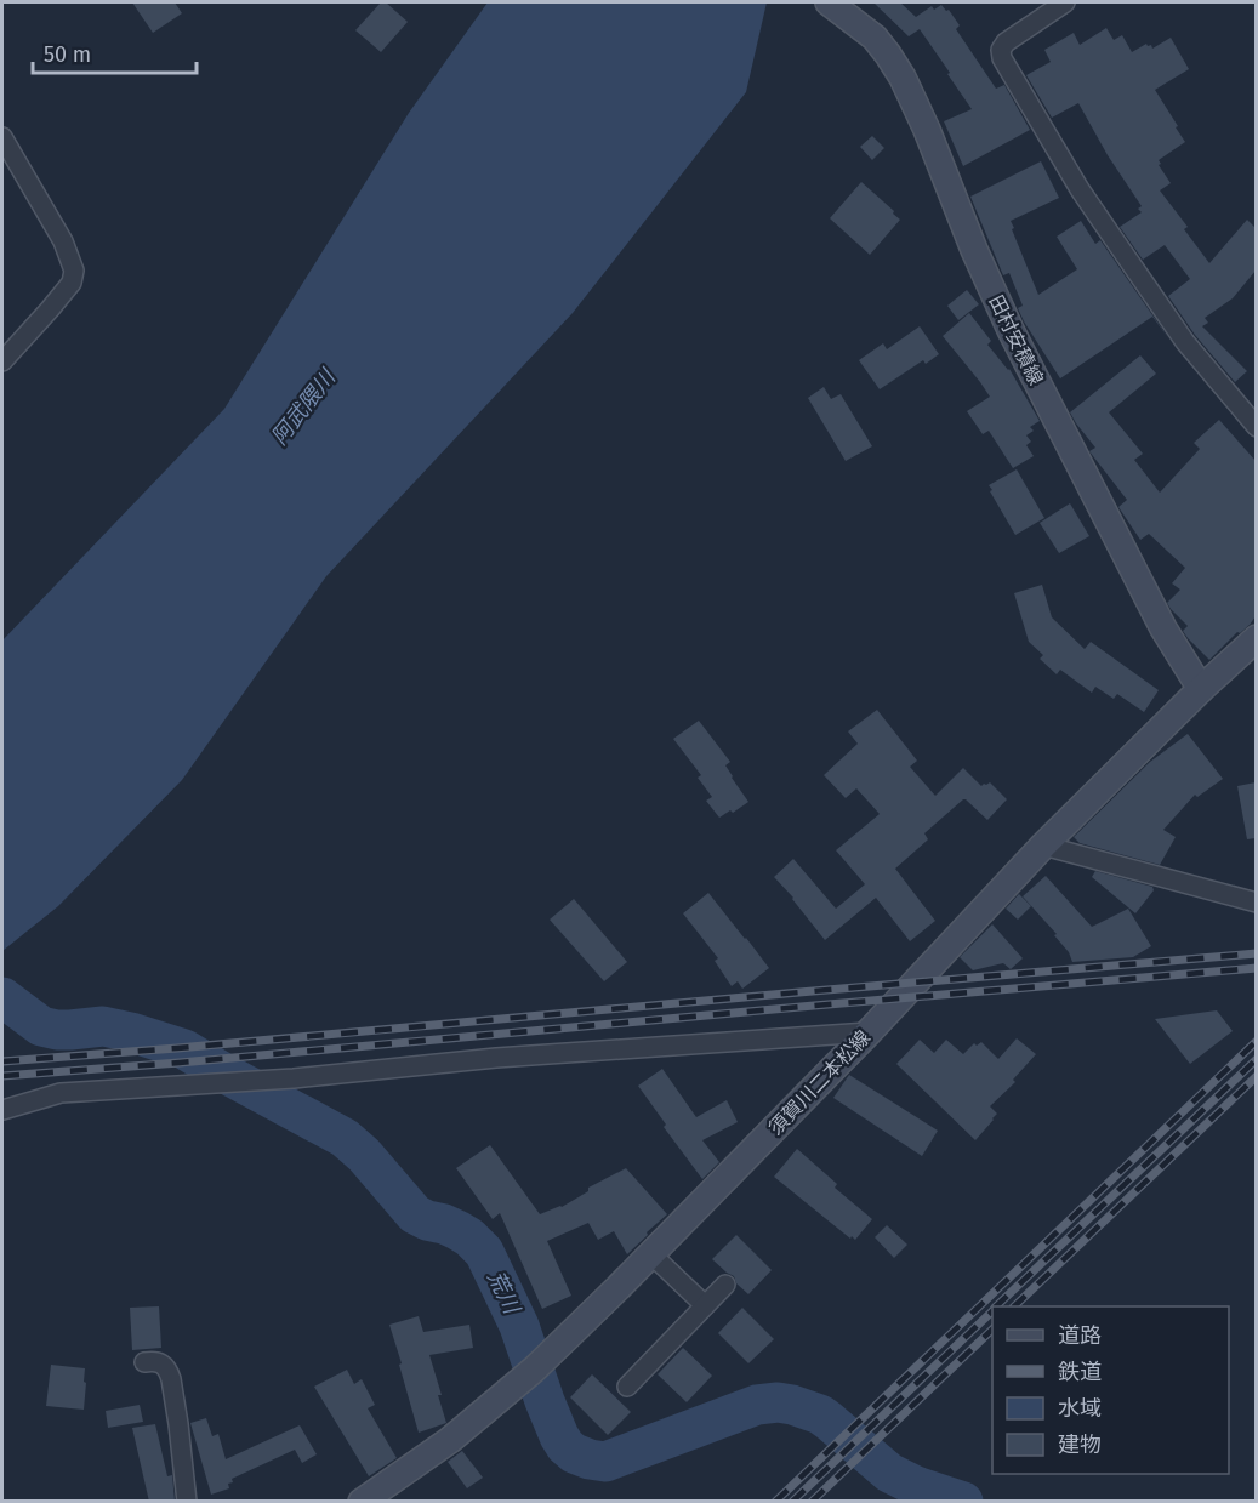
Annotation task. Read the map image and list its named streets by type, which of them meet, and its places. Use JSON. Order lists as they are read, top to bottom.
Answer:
{
  "streets": {
    "main road": ["田村安積線", "須賀川二本松線"]
  },
  "crossings": [
    ["田村安積線", "須賀川二本松線"]
  ],
  "water": ["阿武隈川", "荒川"],
  "legend": [
    "道路",
    "鉄道",
    "水域",
    "建物"
  ],
  "scale_bar": "50 m"
}
